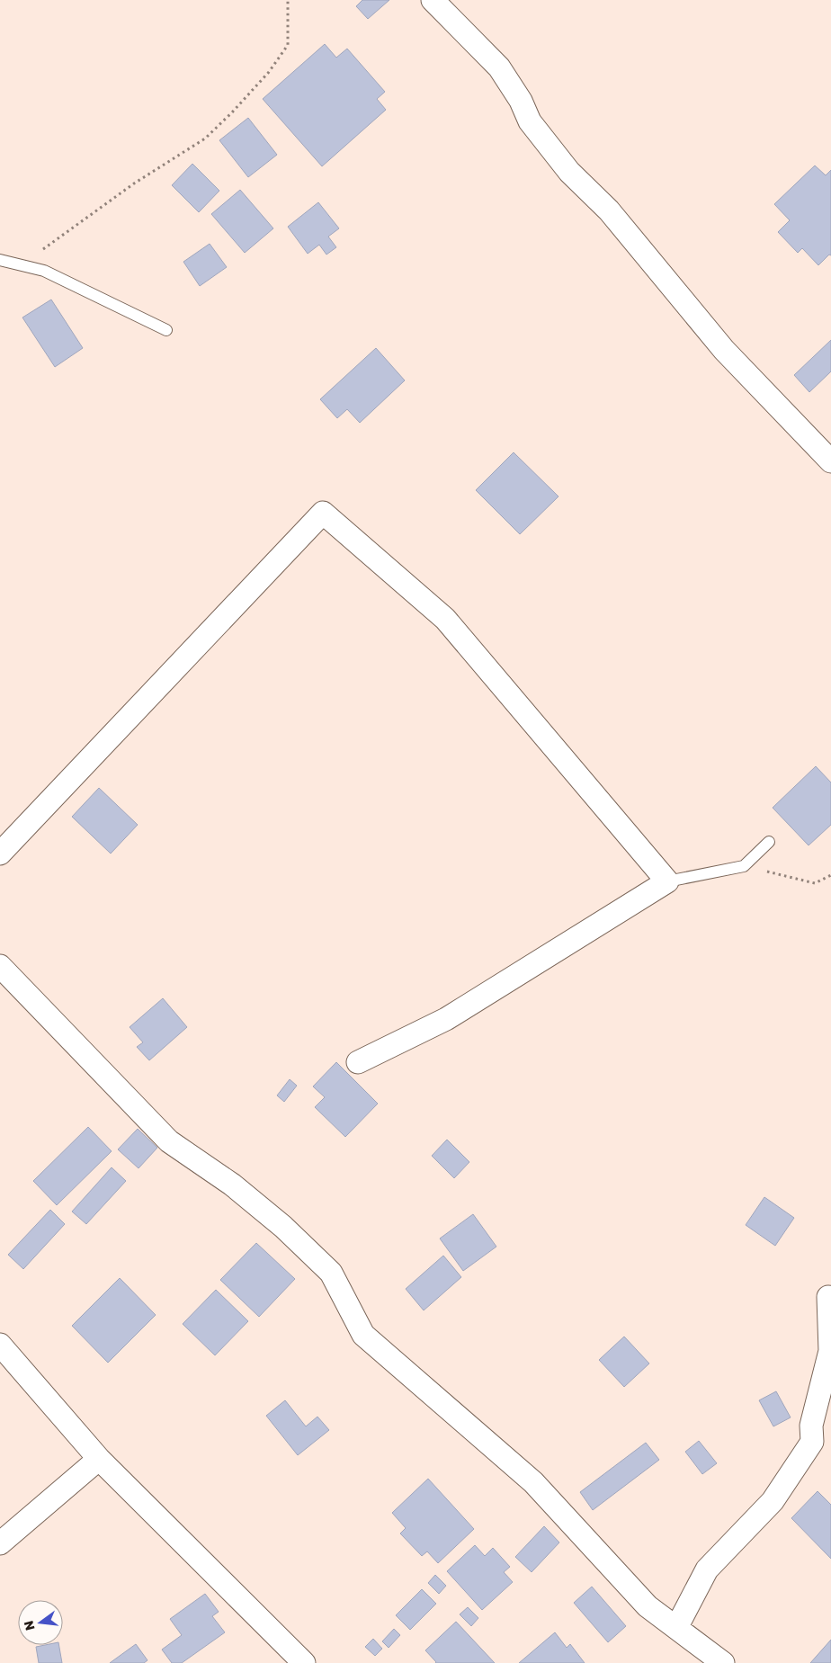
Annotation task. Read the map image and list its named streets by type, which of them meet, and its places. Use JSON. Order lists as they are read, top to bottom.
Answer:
{
  "north": "left"
}
